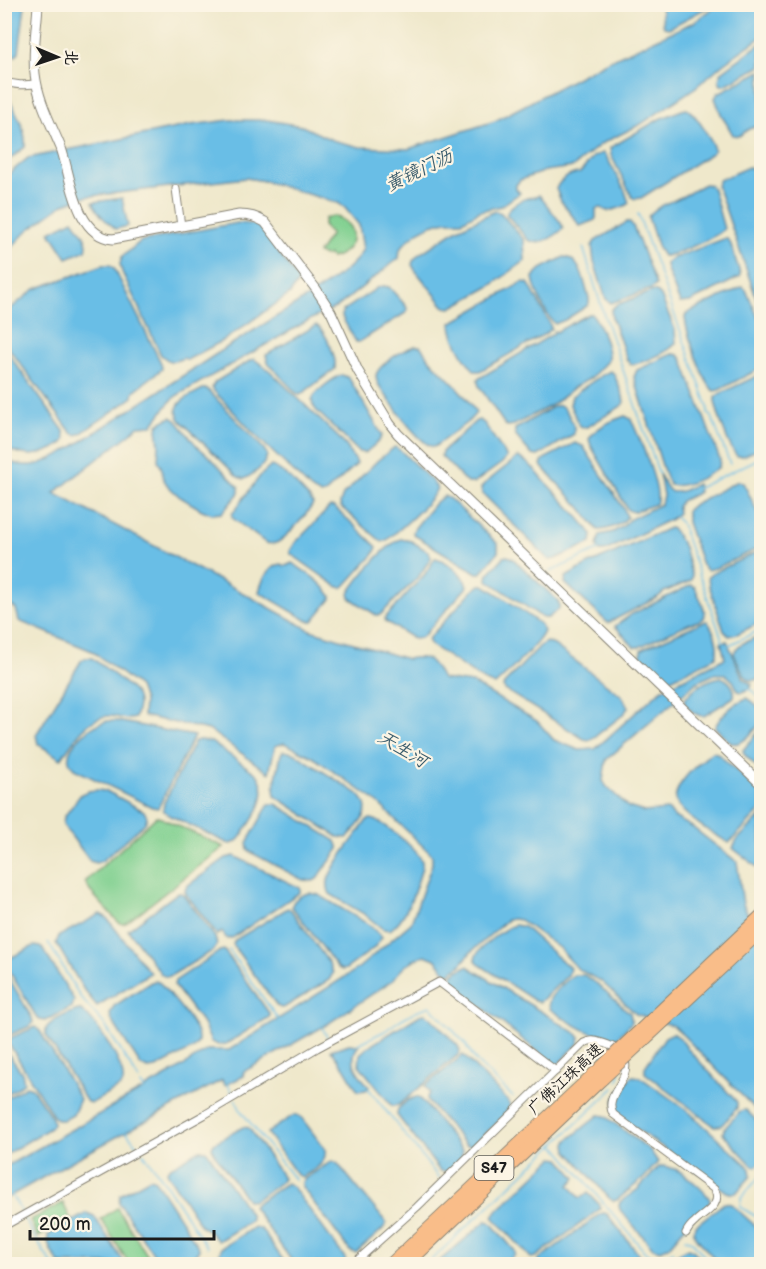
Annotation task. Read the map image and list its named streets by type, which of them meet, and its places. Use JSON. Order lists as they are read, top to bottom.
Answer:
{
  "streets": {
    "highway": ["广佛江珠高速", "S47"]
  },
  "water": ["黄镜门沥", "天生河"],
  "scale_bar": "200 m",
  "north": "right"
}
